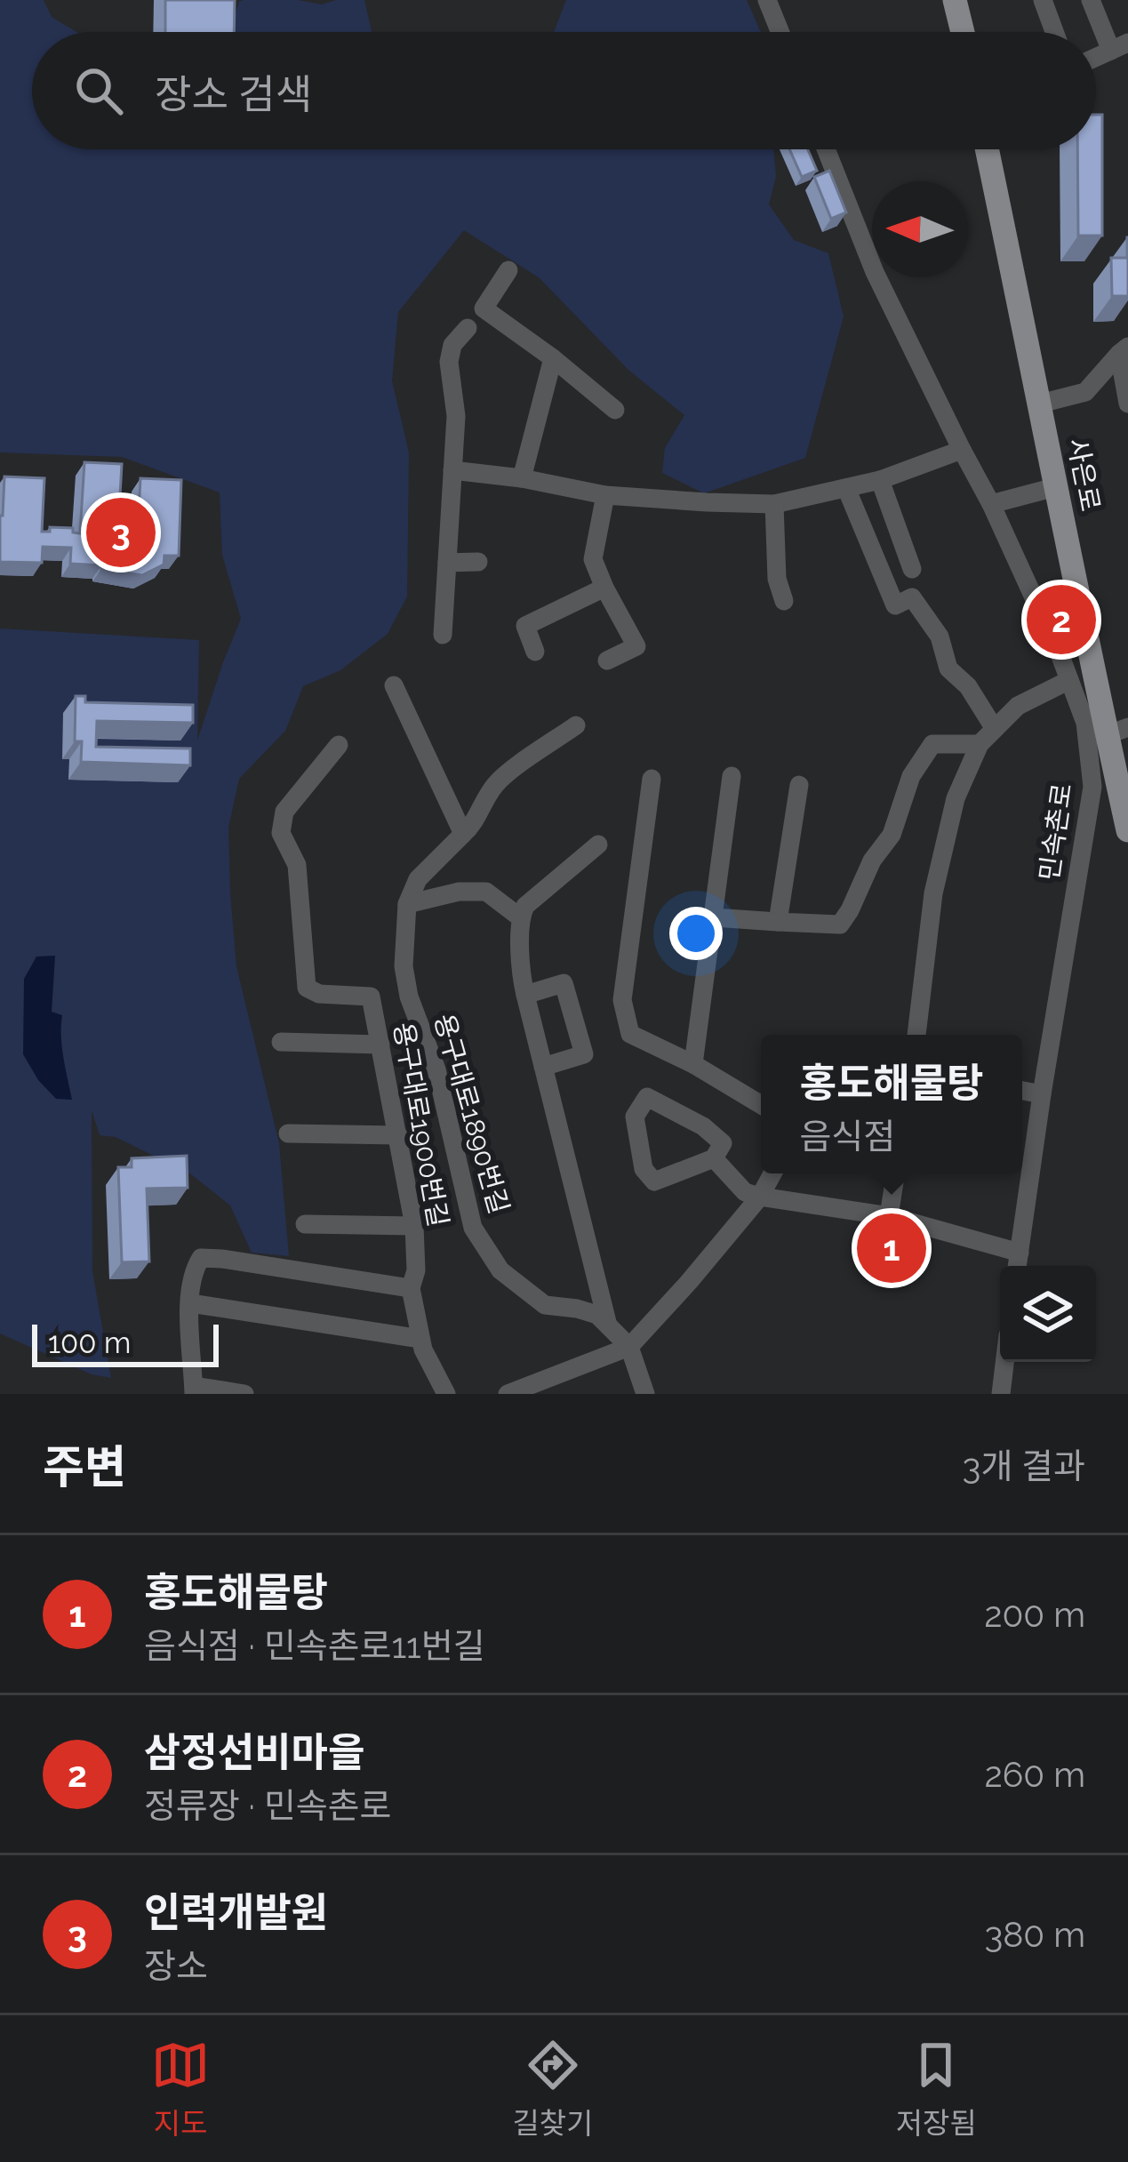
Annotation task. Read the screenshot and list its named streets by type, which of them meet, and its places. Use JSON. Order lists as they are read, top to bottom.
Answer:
{
  "streets": {
    "main road": ["사은로"],
    "street": ["민속촌로", "용구대로1890번길", "용구대로1900번길"]
  },
  "scale_bar": "100 m",
  "north": "left",
  "page": {
    "search": "장소 검색",
    "pins": ["3", "2", "1"],
    "popup": ["홍도해물탕", "음식점"],
    "scale": "100 m",
    "heading": ["주변", "3개 결과"],
    "list": [
      {
        "mark": "1",
        "name": "홍도해물탕",
        "note": "음식점 · 민속촌로11번길",
        "value": "200 m"
      },
      {
        "mark": "2",
        "name": "삼정선비마을",
        "note": "정류장 · 민속촌로",
        "value": "260 m"
      },
      {
        "mark": "3",
        "name": "인력개발원",
        "note": "장소",
        "value": "380 m"
      }
    ],
    "nav": ["지도", "길찾기", "저장됨"]
  }
}
